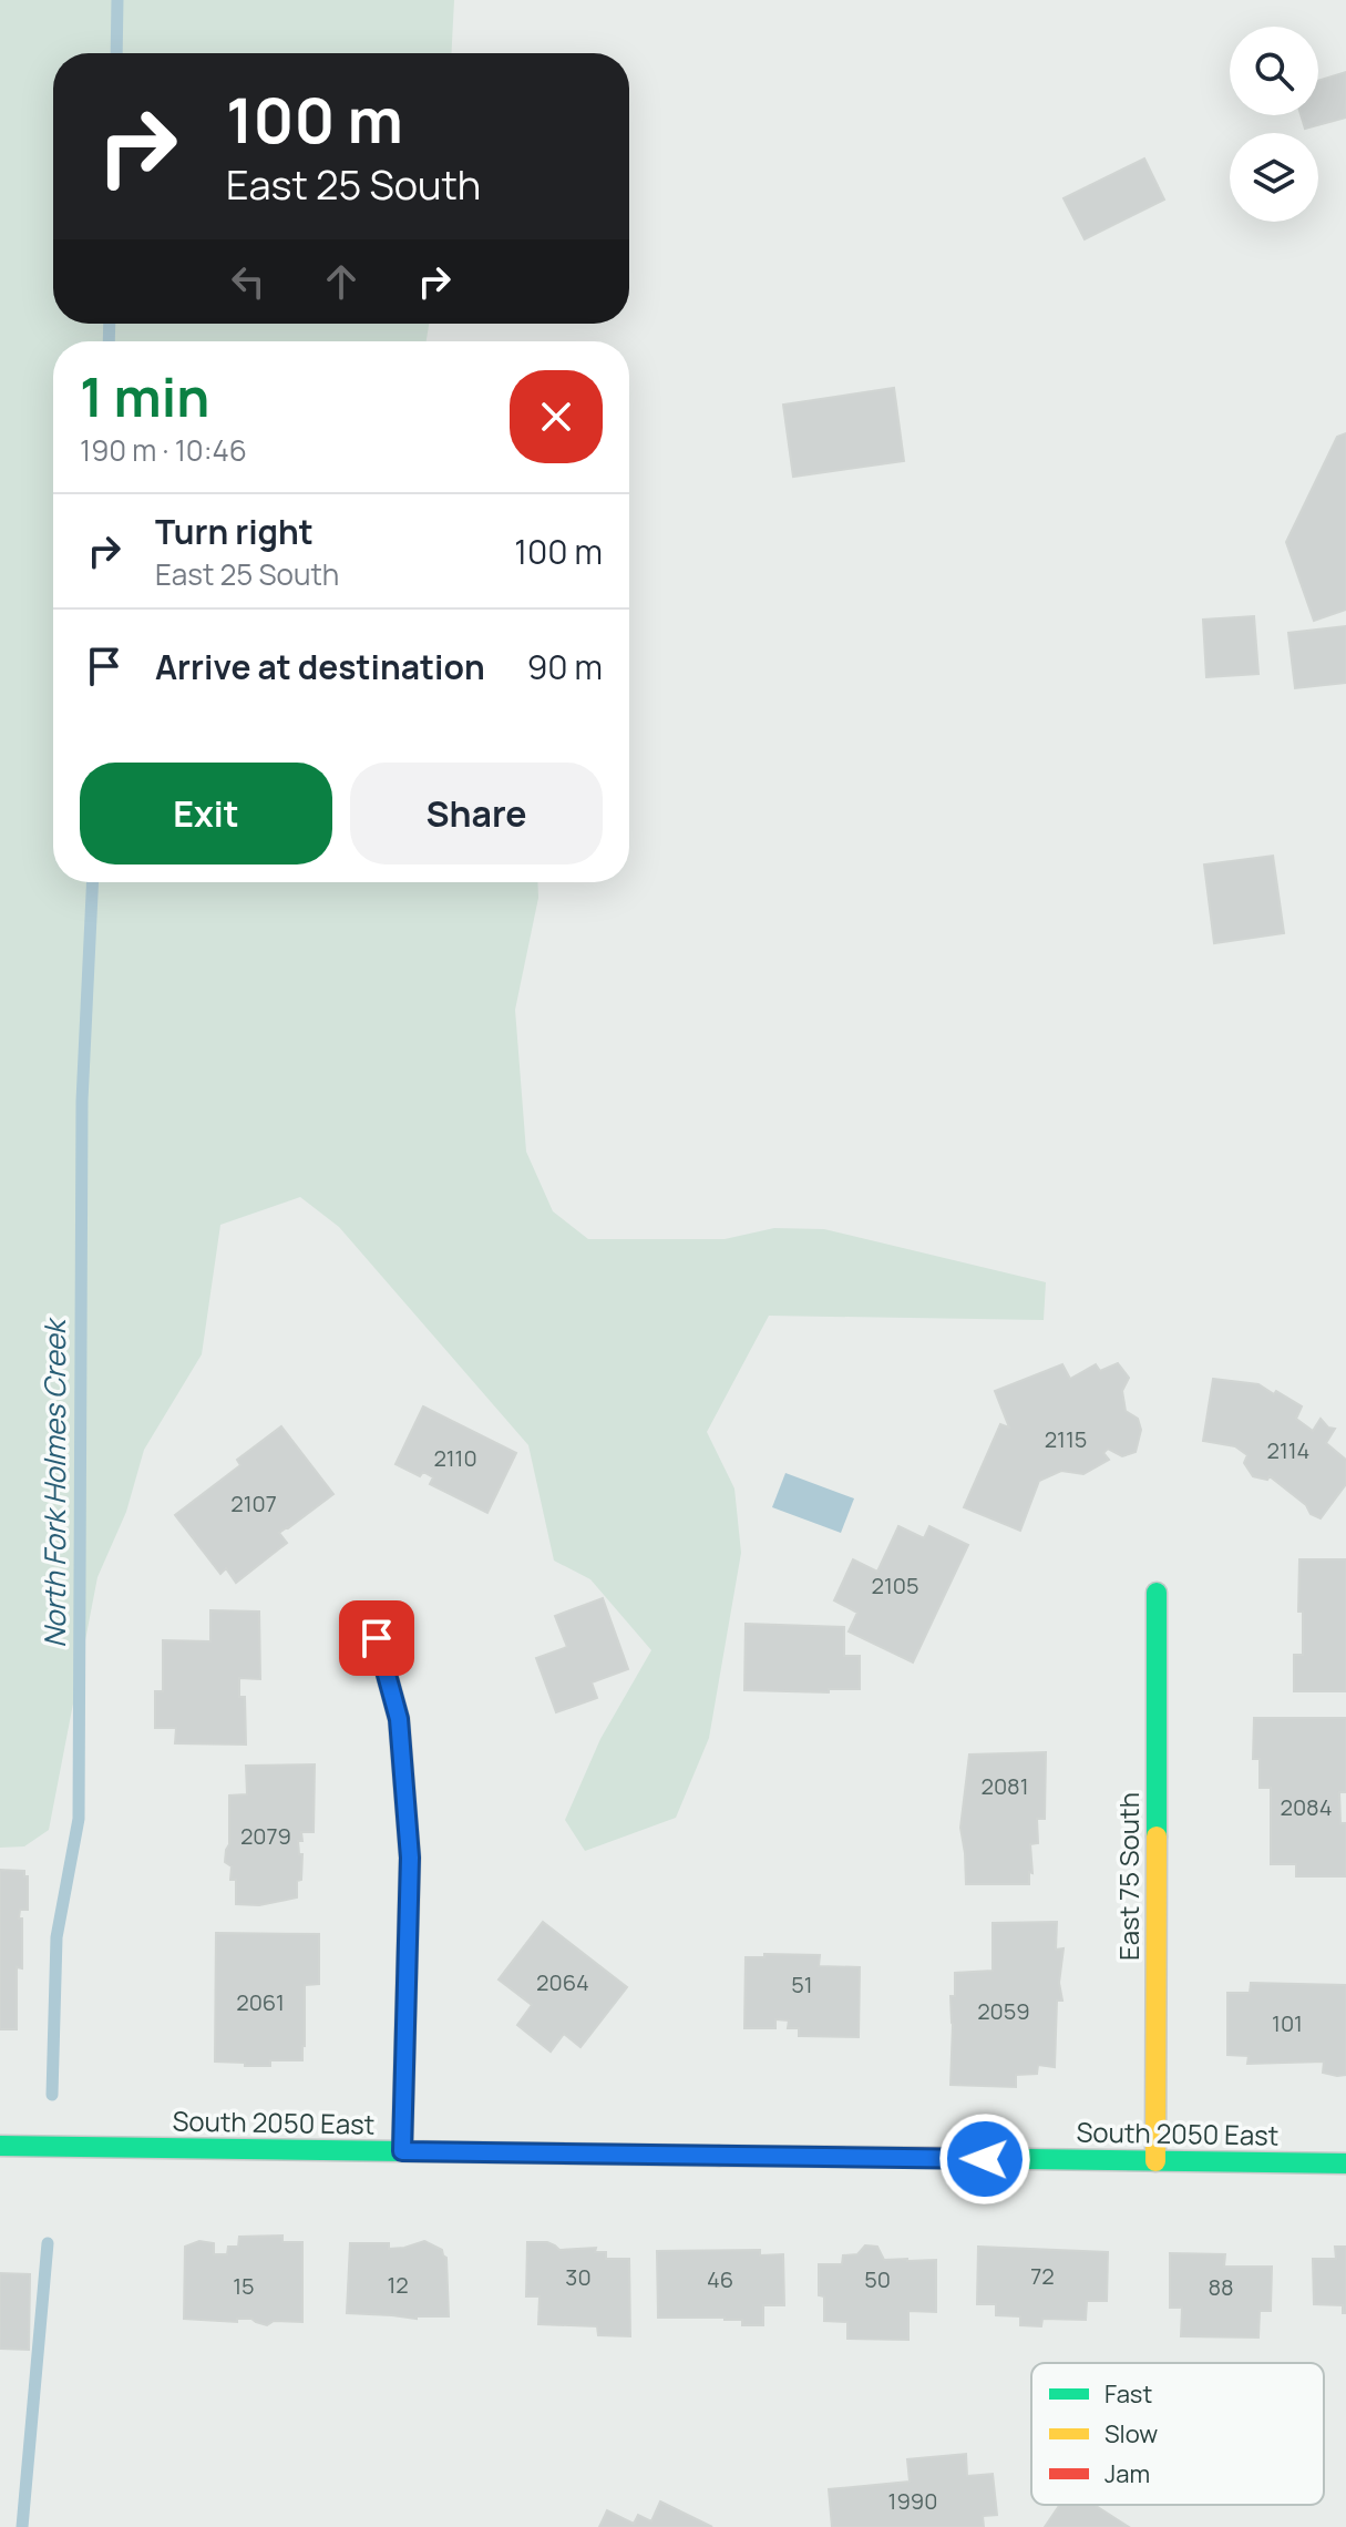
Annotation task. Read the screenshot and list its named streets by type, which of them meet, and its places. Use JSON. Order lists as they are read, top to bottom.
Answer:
{
  "streets": {
    "street": ["East 75 South", "South 2050 East"]
  },
  "crossings": [
    ["East 75 South", "South 2050 East"]
  ],
  "water": ["North Fork Holmes Creek"],
  "house_numbers": [
    "2115",
    "2114",
    "2110",
    "2107",
    "2105",
    "2081",
    "2084",
    "2079",
    "2064",
    "51",
    "2061",
    "2059",
    "101",
    "72",
    "30",
    "46",
    "50",
    "12",
    "15",
    "88",
    "1990"
  ],
  "legend": ["Fast", "Slow", "Jam"],
  "page": {
    "turn": ["100 m", "East 25 South"],
    "heading": ["1 min", "190 m · 10:46"],
    "list": [
      {
        "name": "Turn right",
        "note": "East 25 South",
        "value": "100 m"
      },
      {
        "name": "Arrive at destination",
        "value": "90 m"
      }
    ],
    "buttons": ["Exit", "Share"]
  }
}
